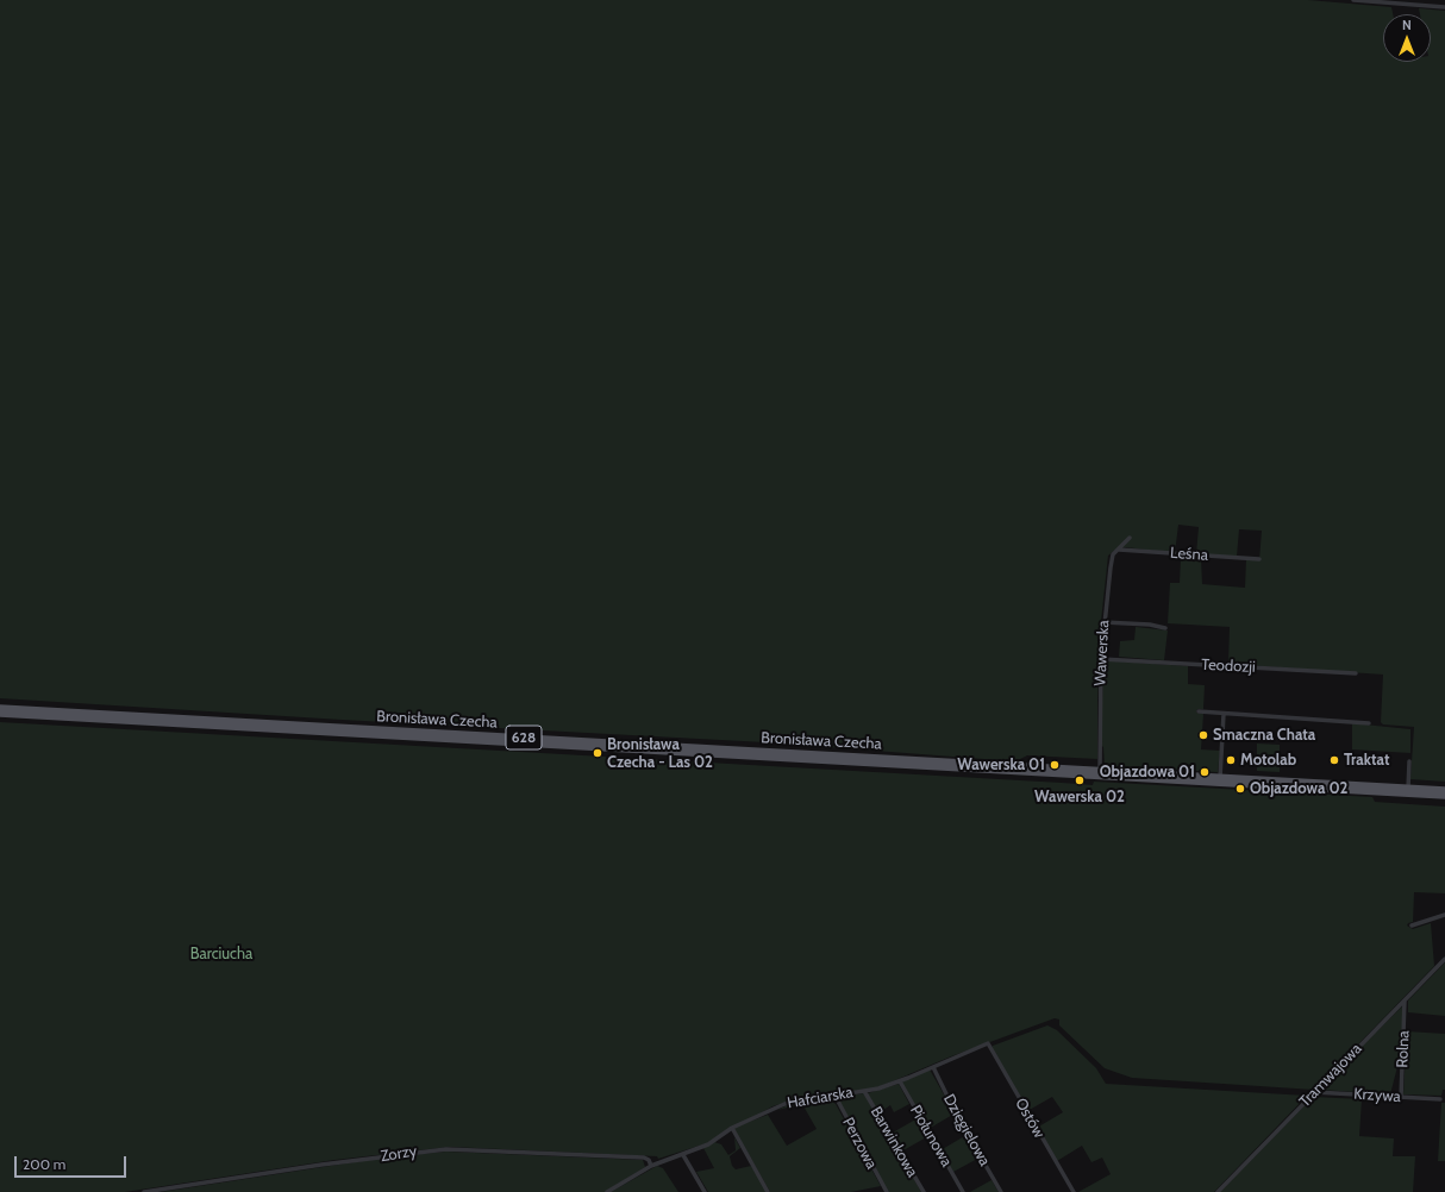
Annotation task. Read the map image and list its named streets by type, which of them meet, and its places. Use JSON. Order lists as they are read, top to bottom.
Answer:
{
  "streets": {
    "main road": ["Bronisława Czecha", "628"],
    "street": [
      "Leśna",
      "Wawerska",
      "Teodozji",
      "Rolna",
      "Tramwajowa",
      "Krzywa",
      "Hafciarska",
      "Ostów",
      "Dzięgielowa",
      "Piołunowa",
      "Barwinkowa",
      "Perzowa",
      "Zorzy"
    ]
  },
  "crossings": [
    ["Leśna", "Wawerska"],
    ["Wawerska", "Teodozji"],
    ["Wawerska", "Bronisława Czecha"],
    ["Wawerska", "628"],
    ["Bronisława Czecha", "628"],
    ["Rolna", "Tramwajowa"],
    ["Rolna", "Krzywa"],
    ["Tramwajowa", "Krzywa"],
    ["Hafciarska", "Ostów"],
    ["Hafciarska", "Dzięgielowa"],
    ["Hafciarska", "Piołunowa"],
    ["Hafciarska", "Barwinkowa"],
    ["Hafciarska", "Perzowa"],
    ["Hafciarska", "Zorzy"]
  ],
  "parks": ["Barciucha"],
  "places": [
    "Smaczna Chata",
    "Bronisława Czecha - Las 02",
    "Motolab",
    "Traktat",
    "Wawerska 01",
    "Objazdowa 01",
    "Wawerska 02",
    "Objazdowa 02"
  ],
  "scale_bar": "200 m",
  "north": "top"
}
